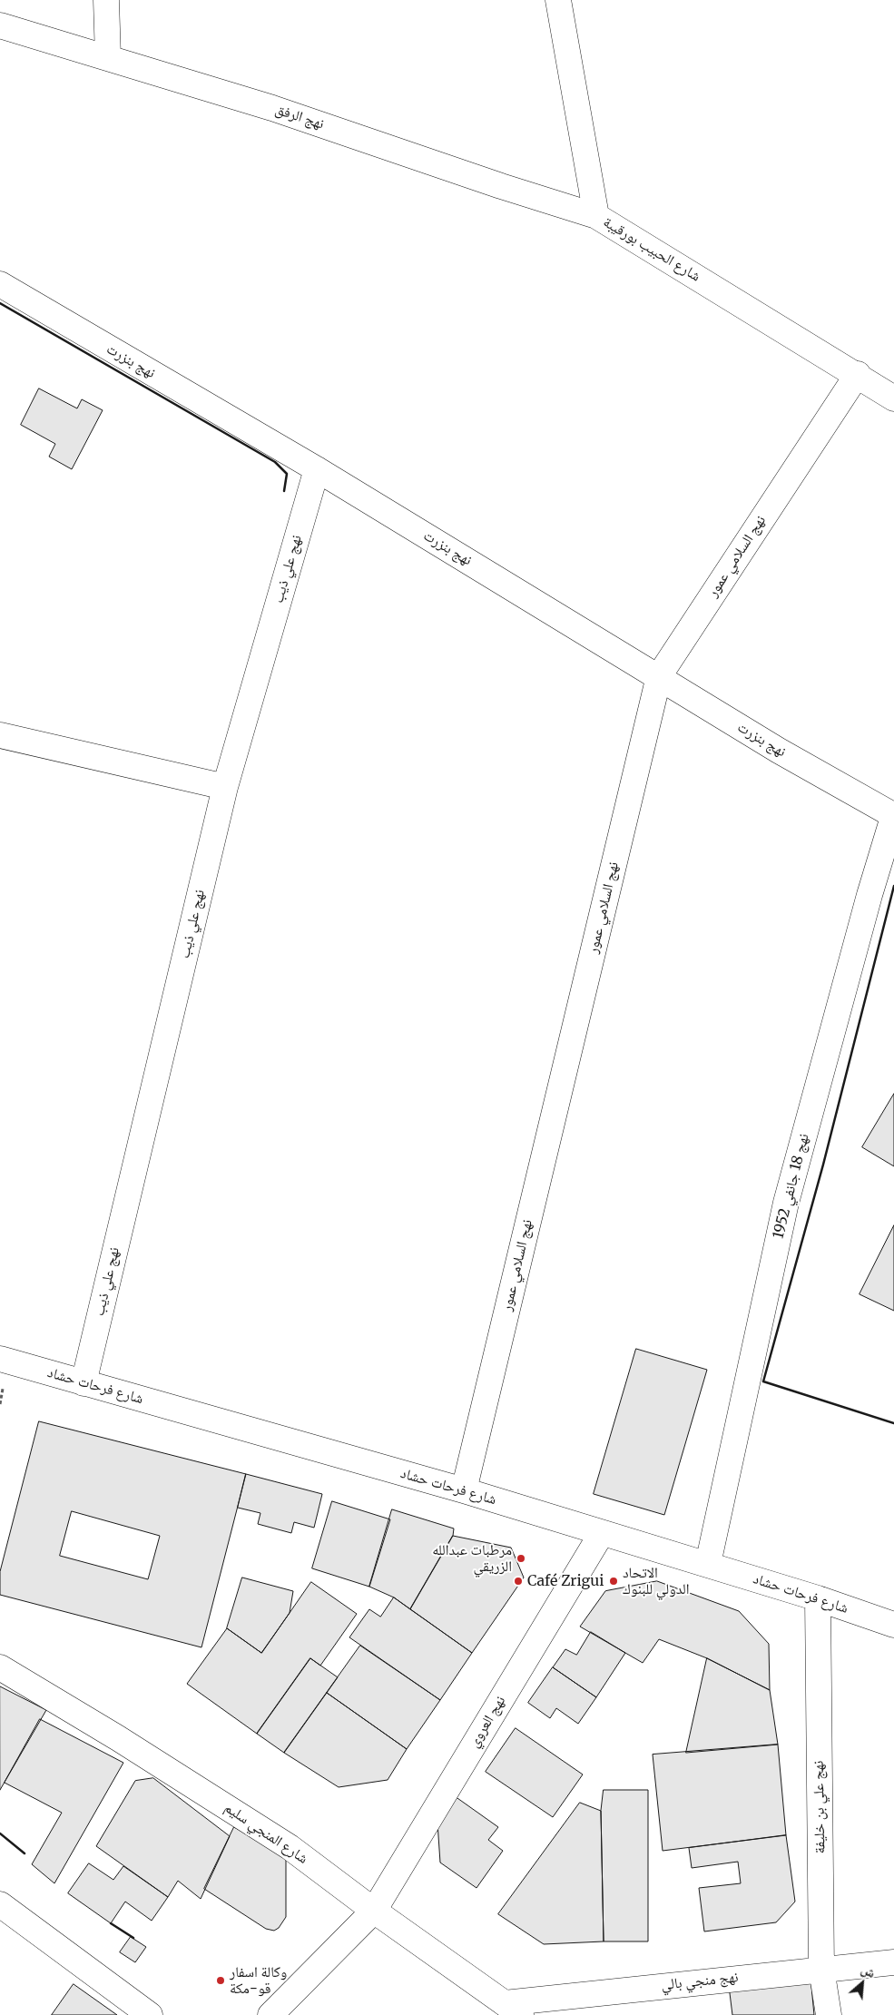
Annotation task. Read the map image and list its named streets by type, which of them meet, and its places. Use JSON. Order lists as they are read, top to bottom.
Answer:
{
  "streets": {
    "street": [
      "نهج الرفق",
      "شارع الحبيب بورقيبة",
      "نهج بنزرت",
      "نهج السلامي عمور",
      "نهج علي ذيب",
      "نهج 18 جانفي 1952",
      "شارع فرحات حشاد",
      "نهج العروي",
      "نهج علي بن خليفة",
      "شارع المنجي سليم",
      "نهج منجي بالي"
    ]
  },
  "crossings": [
    ["نهج الرفق", "شارع الحبيب بورقيبة"],
    ["شارع الحبيب بورقيبة", "نهج السلامي عمور"],
    ["نهج بنزرت", "نهج السلامي عمور"],
    ["نهج بنزرت", "نهج علي ذيب"],
    ["نهج بنزرت", "نهج 18 جانفي 1952"],
    ["نهج السلامي عمور", "شارع فرحات حشاد"],
    ["نهج علي ذيب", "شارع فرحات حشاد"],
    ["نهج 18 جانفي 1952", "شارع فرحات حشاد"],
    ["شارع فرحات حشاد", "نهج العروي"],
    ["شارع فرحات حشاد", "نهج علي بن خليفة"],
    ["نهج العروي", "شارع المنجي سليم"],
    ["نهج علي بن خليفة", "نهج منجي بالي"],
    ["شارع المنجي سليم", "نهج منجي بالي"]
  ],
  "places": [
    "مرطبات عبدالله الزريقي",
    "Café Zrigui",
    "الاتحاد الدولي للبنوك",
    "وكالة اسفار قو-مكة"
  ],
  "north": "top right"
}
